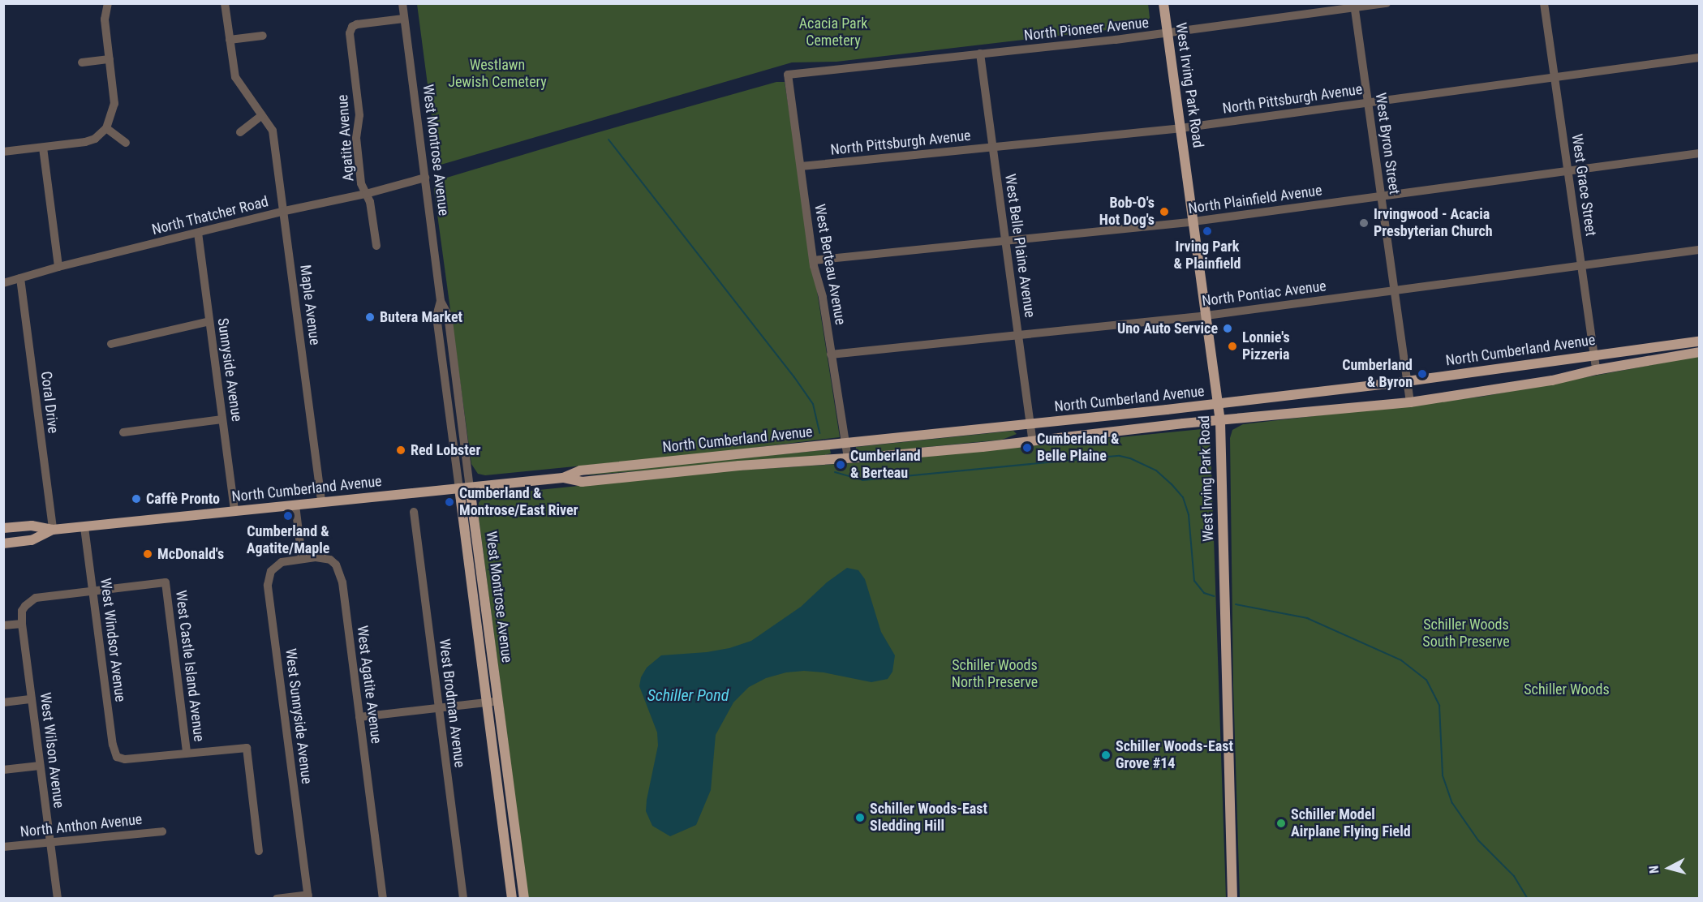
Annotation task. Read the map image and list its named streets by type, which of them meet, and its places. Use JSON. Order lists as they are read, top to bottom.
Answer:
{
  "streets": {
    "main road": ["West Irving Park Road", "West Montrose Avenue", "North Cumberland Avenue"],
    "street": [
      "North Pioneer Avenue",
      "North Pittsburgh Avenue",
      "Agatite Avenue",
      "West Byron Street",
      "West Grace Street",
      "North Plainfield Avenue",
      "North Thatcher Road",
      "West Belle Plaine Avenue",
      "West Berteau Avenue",
      "North Pontiac Avenue",
      "Maple Avenue",
      "Sunnyside Avenue",
      "Coral Drive",
      "West Windsor Avenue",
      "West Castle Island Avenue",
      "West Agatite Avenue",
      "West Brodman Avenue",
      "West Sunnyside Avenue",
      "West Wilson Avenue",
      "North Anthon Avenue"
    ]
  },
  "crossings": [
    ["North Pioneer Avenue", "West Irving Park Road"],
    ["North Pioneer Avenue", "West Byron Street"],
    ["North Pioneer Avenue", "West Belle Plaine Avenue"],
    ["North Pioneer Avenue", "West Berteau Avenue"],
    ["West Irving Park Road", "North Pittsburgh Avenue"],
    ["West Irving Park Road", "North Plainfield Avenue"],
    ["West Irving Park Road", "North Pontiac Avenue"],
    ["West Irving Park Road", "North Cumberland Avenue"],
    ["North Pittsburgh Avenue", "West Byron Street"],
    ["North Pittsburgh Avenue", "West Grace Street"],
    ["North Pittsburgh Avenue", "West Belle Plaine Avenue"],
    ["North Pittsburgh Avenue", "West Berteau Avenue"],
    ["Agatite Avenue", "West Montrose Avenue"],
    ["Agatite Avenue", "North Thatcher Road"],
    ["West Byron Street", "North Plainfield Avenue"],
    ["West Byron Street", "North Pontiac Avenue"],
    ["West Byron Street", "North Cumberland Avenue"],
    ["West Montrose Avenue", "North Thatcher Road"],
    ["West Montrose Avenue", "North Cumberland Avenue"],
    ["West Grace Street", "North Plainfield Avenue"],
    ["West Grace Street", "North Pontiac Avenue"],
    ["West Grace Street", "North Cumberland Avenue"],
    ["North Plainfield Avenue", "West Belle Plaine Avenue"],
    ["North Plainfield Avenue", "West Berteau Avenue"],
    ["North Thatcher Road", "Maple Avenue"],
    ["North Thatcher Road", "Sunnyside Avenue"],
    ["North Thatcher Road", "Coral Drive"],
    ["West Belle Plaine Avenue", "North Pontiac Avenue"],
    ["West Belle Plaine Avenue", "North Cumberland Avenue"],
    ["West Berteau Avenue", "North Pontiac Avenue"],
    ["West Berteau Avenue", "North Cumberland Avenue"],
    ["Maple Avenue", "North Cumberland Avenue"],
    ["North Cumberland Avenue", "Sunnyside Avenue"],
    ["North Cumberland Avenue", "Coral Drive"],
    ["North Cumberland Avenue", "West Windsor Avenue"],
    ["West Windsor Avenue", "West Castle Island Avenue"],
    ["West Windsor Avenue", "West Wilson Avenue"],
    ["West Castle Island Avenue", "West Wilson Avenue"],
    ["West Agatite Avenue", "West Sunnyside Avenue"],
    ["West Wilson Avenue", "North Anthon Avenue"]
  ],
  "water": ["Schiller Pond"],
  "parks": [
    "Acacia Park Cemetery",
    "Westlawn Jewish Cemetery",
    "Schiller Woods South Preserve",
    "Schiller Woods North Preserve",
    "Schiller Woods"
  ],
  "places": [
    "Bob-O's Hot Dog's",
    "Irvingwood - Acacia Presbyterian Church",
    "Irving Park & Plainfield",
    "Butera Market",
    "Uno Auto Service",
    "Lonnie's Pizzeria",
    "Cumberland & Byron",
    "Cumberland & Belle Plaine",
    "Red Lobster",
    "Cumberland & Berteau",
    "Caffè Pronto",
    "Cumberland & Montrose/East River",
    "Cumberland & Agatite/Maple",
    "McDonald's",
    "Schiller Woods-East Grove #14",
    "Schiller Woods-East Sledding Hill",
    "Schiller Model Airplane Flying Field"
  ],
  "north": "left"
}
